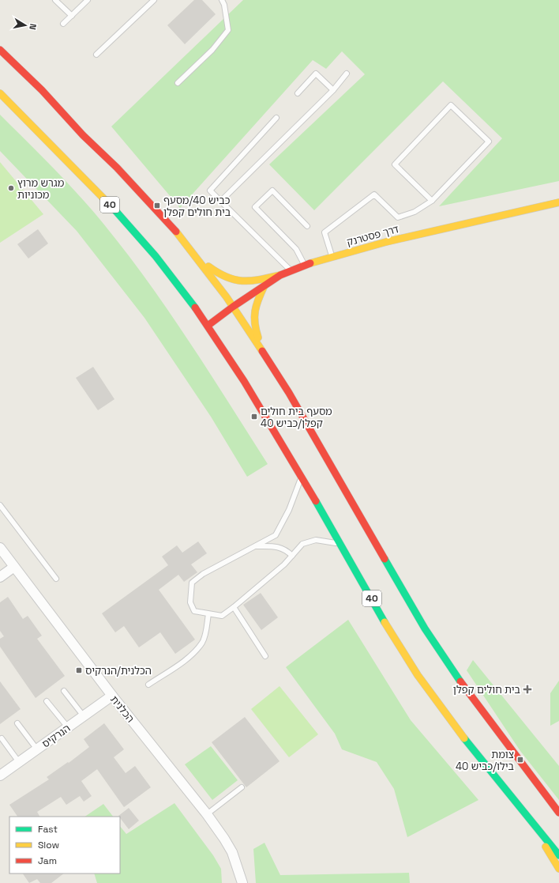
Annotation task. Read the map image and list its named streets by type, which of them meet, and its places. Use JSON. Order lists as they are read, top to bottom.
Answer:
{
  "streets": {
    "main road": ["40", "דרך פסטרנק"],
    "street": ["הכלנית", "הנרקיס"]
  },
  "crossings": [
    ["40", "דרך פסטרנק"],
    ["הכלנית", "הנרקיס"]
  ],
  "places": {
    "other": ["מגרש מרוץ מכוניות"],
    "transit": [
      "כביש 40/מסעף בית חולים קפלן",
      "מסעף בית חולים קפלן/כביש 40",
      "הכלנית/הנרקיס",
      "צומת בילו/כביש 40"
    ],
    "health": ["בית חולים קפלן"]
  },
  "legend": ["Fast", "Slow", "Jam"],
  "north": "right"
}
